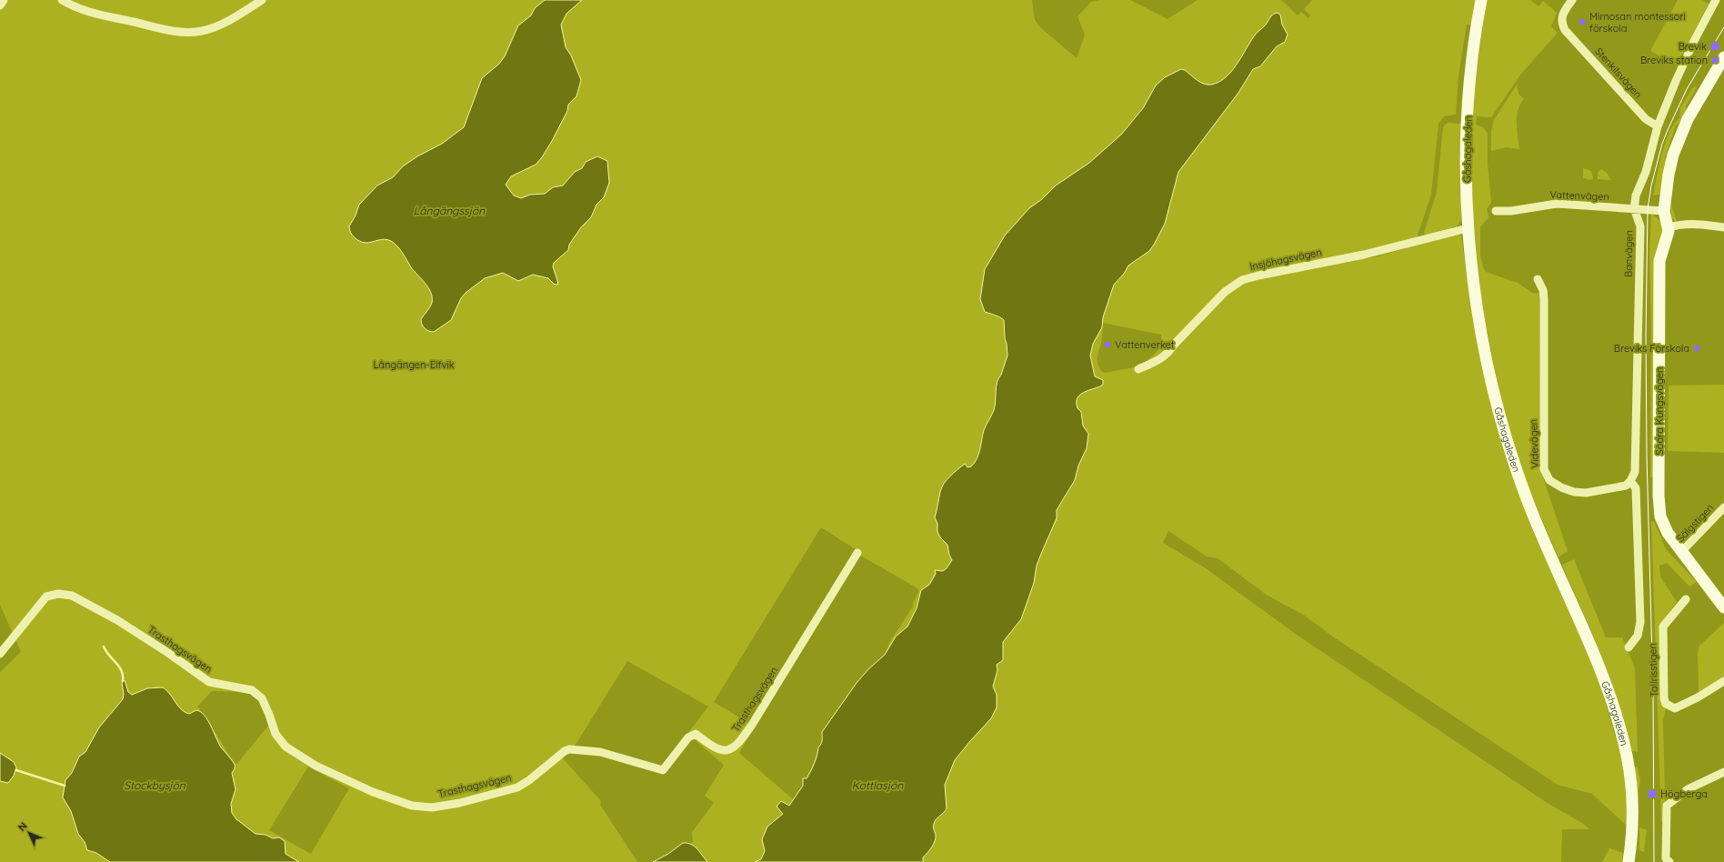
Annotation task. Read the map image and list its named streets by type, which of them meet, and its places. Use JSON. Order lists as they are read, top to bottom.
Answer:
{
  "streets": {
    "main road": ["Gåshagaleden", "Södra Kungsvägen"],
    "street": [
      "Stenkilsvägen",
      "Vattenvägen",
      "Banvägen",
      "Insjöhagsvägen",
      "Videvägen",
      "Sälgstigen",
      "Trasthagsvägen",
      "Tallrisstigen"
    ]
  },
  "crossings": [
    ["Gåshagaleden", "Insjöhagsvägen"],
    ["Vattenvägen", "Banvägen"],
    ["Vattenvägen", "Södra Kungsvägen"],
    ["Banvägen", "Videvägen"],
    ["Södra Kungsvägen", "Sälgstigen"]
  ],
  "water": ["Långängssjön", "Stockbysjön", "Kottlasjön"],
  "parks": ["Långängen-Elfvik"],
  "places": {
    "other": ["Mimosan montessori förskola", "Vattenverket", "Breviks Förskola"],
    "transit": ["Brevik", "Breviks station", "Högberga"]
  },
  "north": "top left"
}
